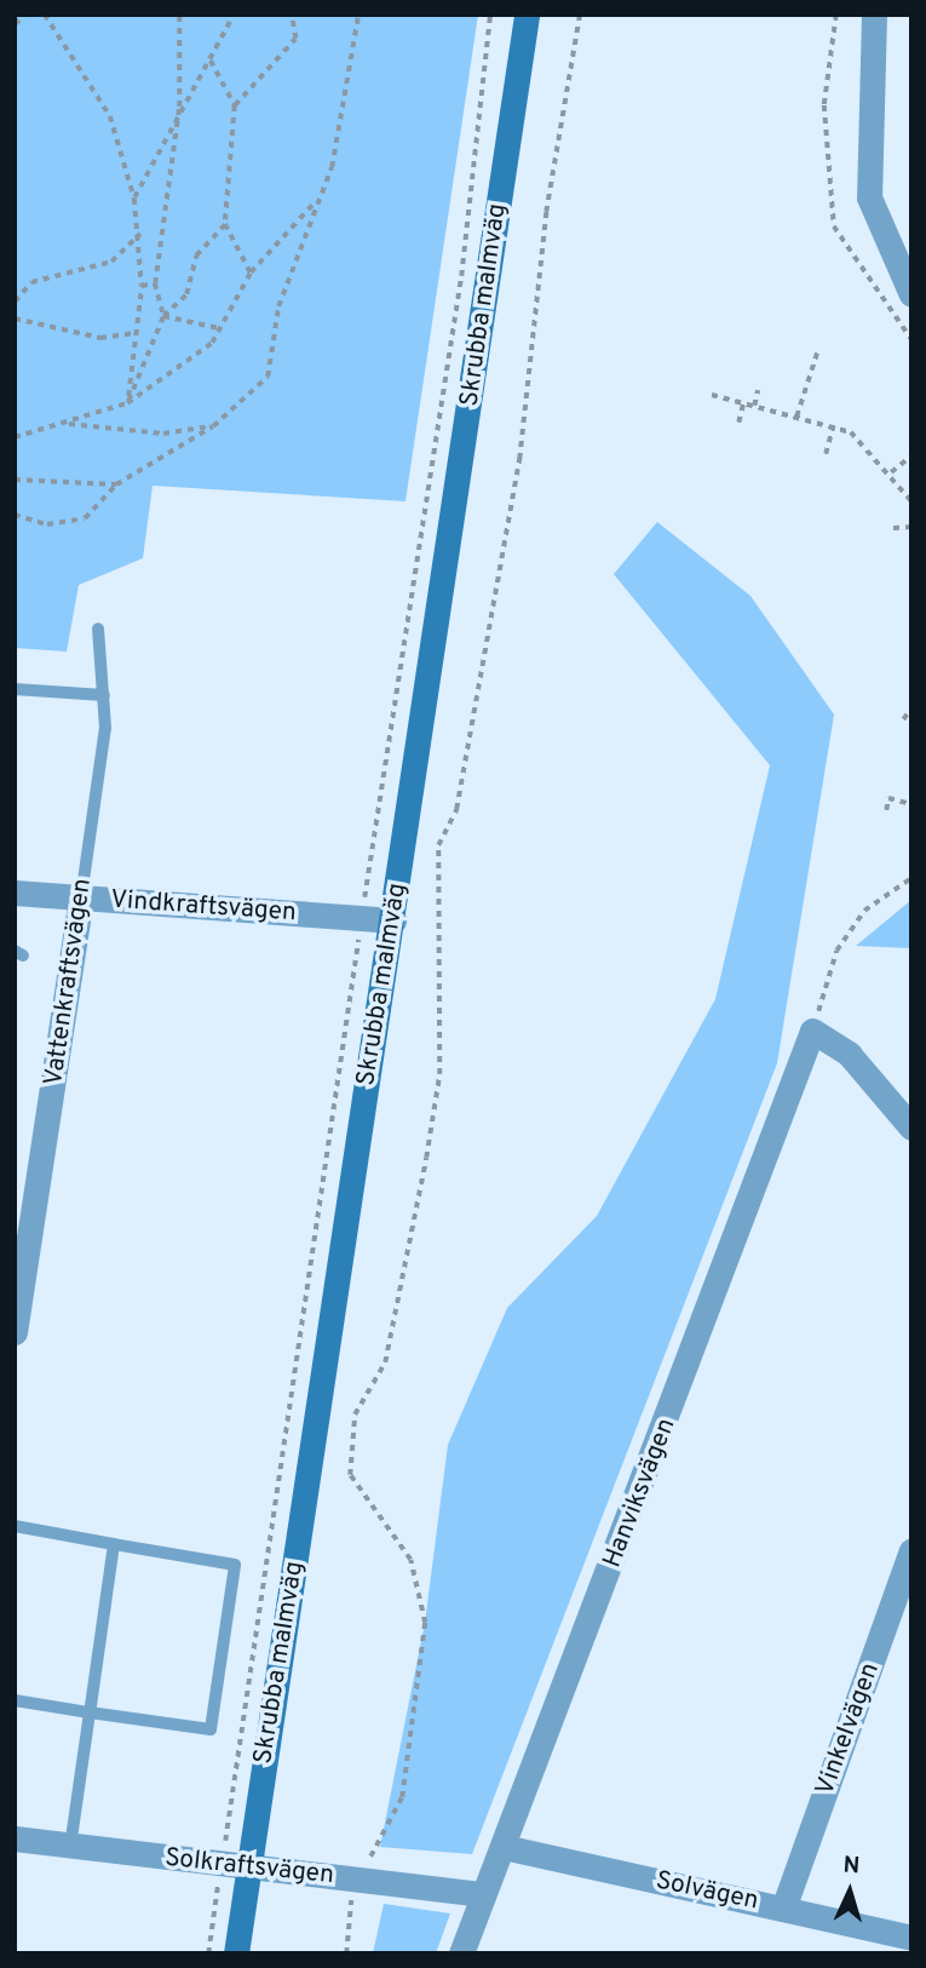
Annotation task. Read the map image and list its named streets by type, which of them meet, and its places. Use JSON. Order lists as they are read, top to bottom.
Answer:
{
  "streets": {
    "street": [
      "Skrubba malmväg",
      "Vindkraftsvägen",
      "Vattenkraftsvägen",
      "Hanviksvägen",
      "Vinkelvägen",
      "Solkraftsvägen",
      "Solvägen"
    ]
  },
  "crossings": [
    ["Skrubba malmväg", "Vindkraftsvägen"],
    ["Skrubba malmväg", "Solkraftsvägen"],
    ["Vindkraftsvägen", "Vattenkraftsvägen"],
    ["Hanviksvägen", "Solkraftsvägen"],
    ["Hanviksvägen", "Solvägen"],
    ["Vinkelvägen", "Solvägen"]
  ],
  "north": "top"
}
